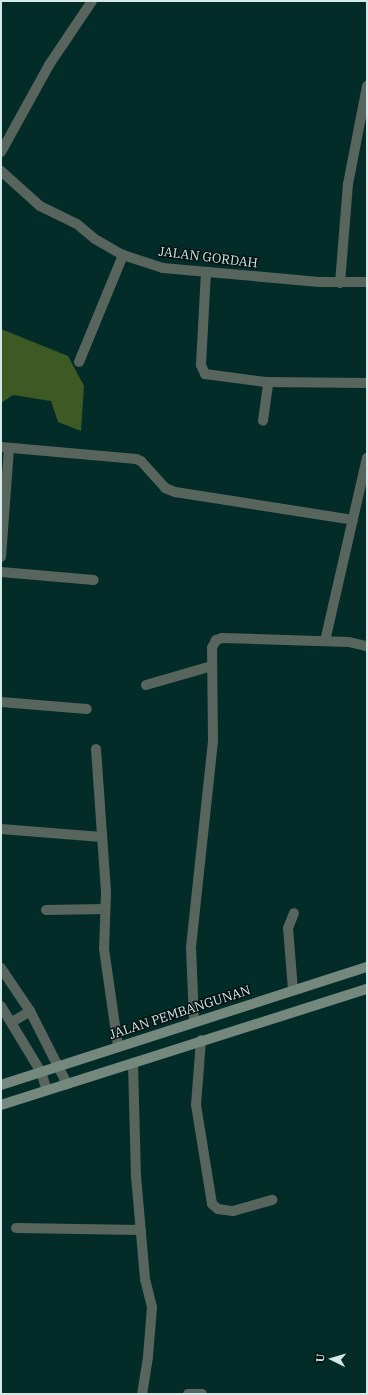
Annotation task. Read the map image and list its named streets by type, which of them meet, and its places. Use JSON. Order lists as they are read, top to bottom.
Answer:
{
  "streets": {
    "main road": ["JALAN PEMBANGUNAN"],
    "street": ["JALAN GORDAH"]
  },
  "north": "left"
}
